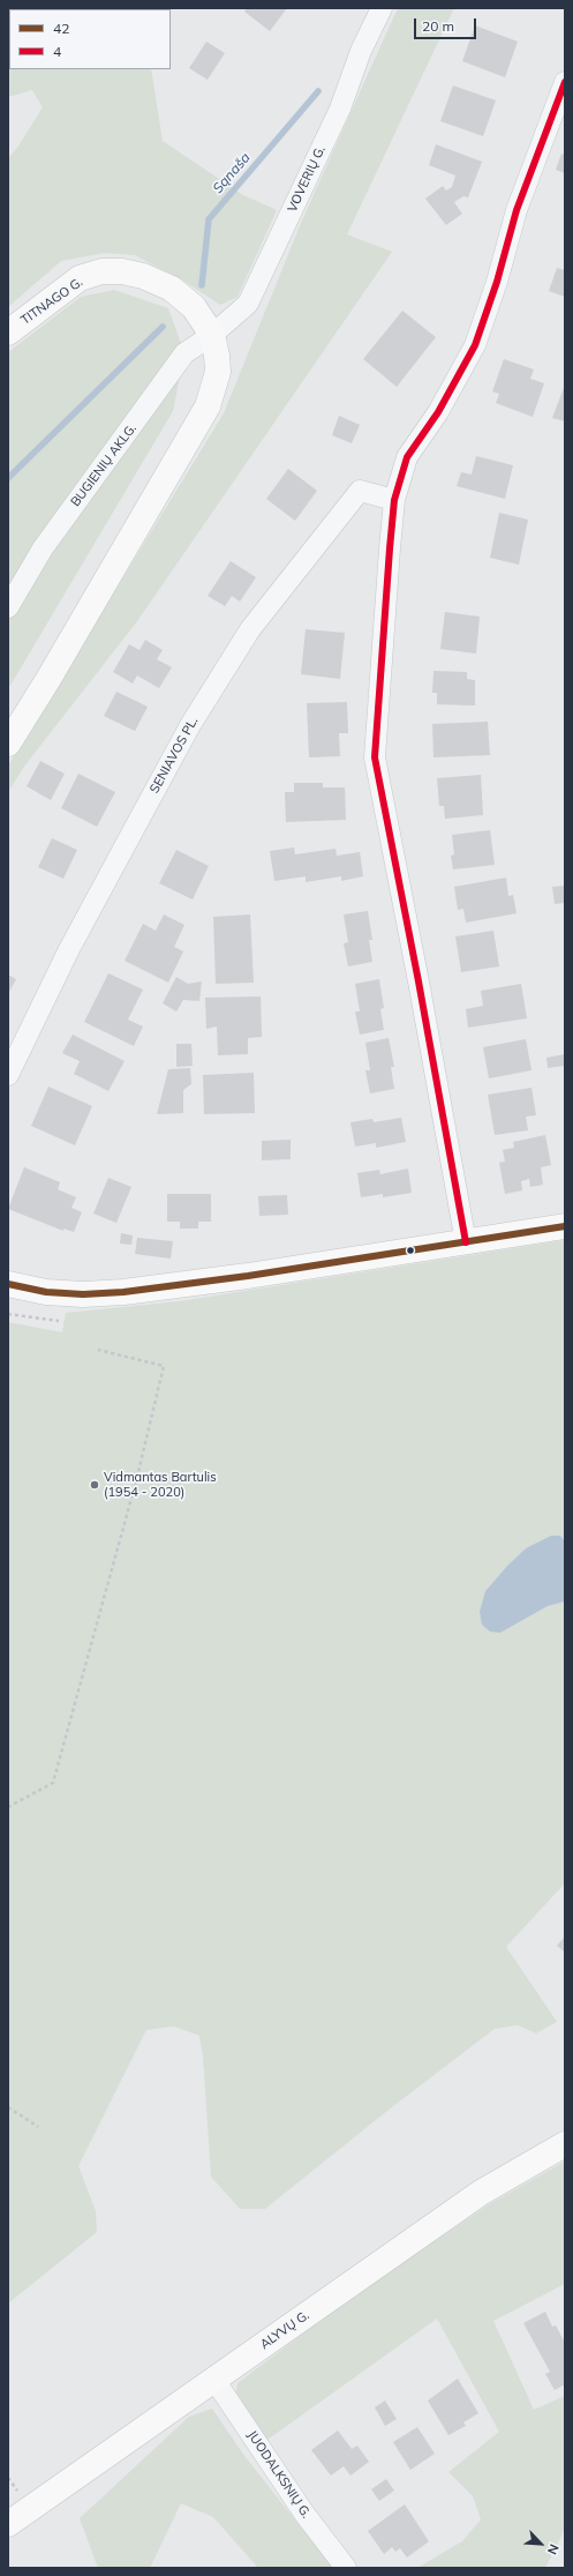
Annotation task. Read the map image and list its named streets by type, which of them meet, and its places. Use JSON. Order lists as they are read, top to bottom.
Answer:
{
  "streets": {
    "main road": ["TITNAGO G.", "ALYVŲ G."],
    "street": [
      "VOVERIŲ G.",
      "BUGIENIŲ AKLG.",
      "SENIAVOS PL.",
      "JUODALKSNIŲ G."
    ]
  },
  "crossings": [
    ["VOVERIŲ G.", "TITNAGO G."],
    ["VOVERIŲ G.", "BUGIENIŲ AKLG."],
    ["TITNAGO G.", "BUGIENIŲ AKLG."],
    ["ALYVŲ G.", "JUODALKSNIŲ G."]
  ],
  "water": ["Sąnaša"],
  "places": ["Vidmantas Bartulis (1954 - 2020)"],
  "lines": ["transit line 4", "transit line 42"],
  "legend": ["42", "4"],
  "scale_bar": "20 m",
  "north": "bottom right"
}
